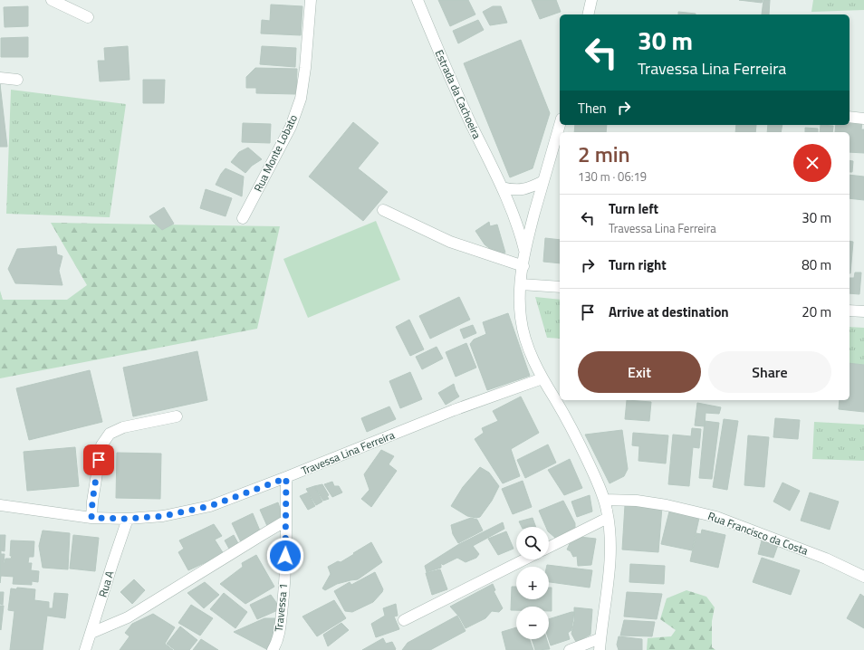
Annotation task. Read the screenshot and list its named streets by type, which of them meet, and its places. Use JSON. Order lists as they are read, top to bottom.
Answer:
{
  "streets": {
    "street": [
      "Estrada da Cachoeira",
      "Rua Monte Lobato",
      "Travessa Lina Ferreira",
      "Rua Francisco da Costa",
      "Rua A",
      "Travessa 1"
    ]
  },
  "crossings": [
    ["Travessa Lina Ferreira", "Rua A"],
    ["Travessa Lina Ferreira", "Travessa 1"]
  ],
  "page": {
    "turn": ["30 m", "Travessa Lina Ferreira"],
    "then": "Then",
    "heading": ["2 min", "130 m · 06:19"],
    "list": [
      {
        "name": "Turn left",
        "note": "Travessa Lina Ferreira",
        "value": "30 m"
      },
      {
        "name": "Turn right",
        "value": "80 m"
      },
      {
        "name": "Arrive at destination",
        "value": "20 m"
      }
    ],
    "buttons": ["Exit", "Share"],
    "map_buttons": ["+", "−"]
  }
}
